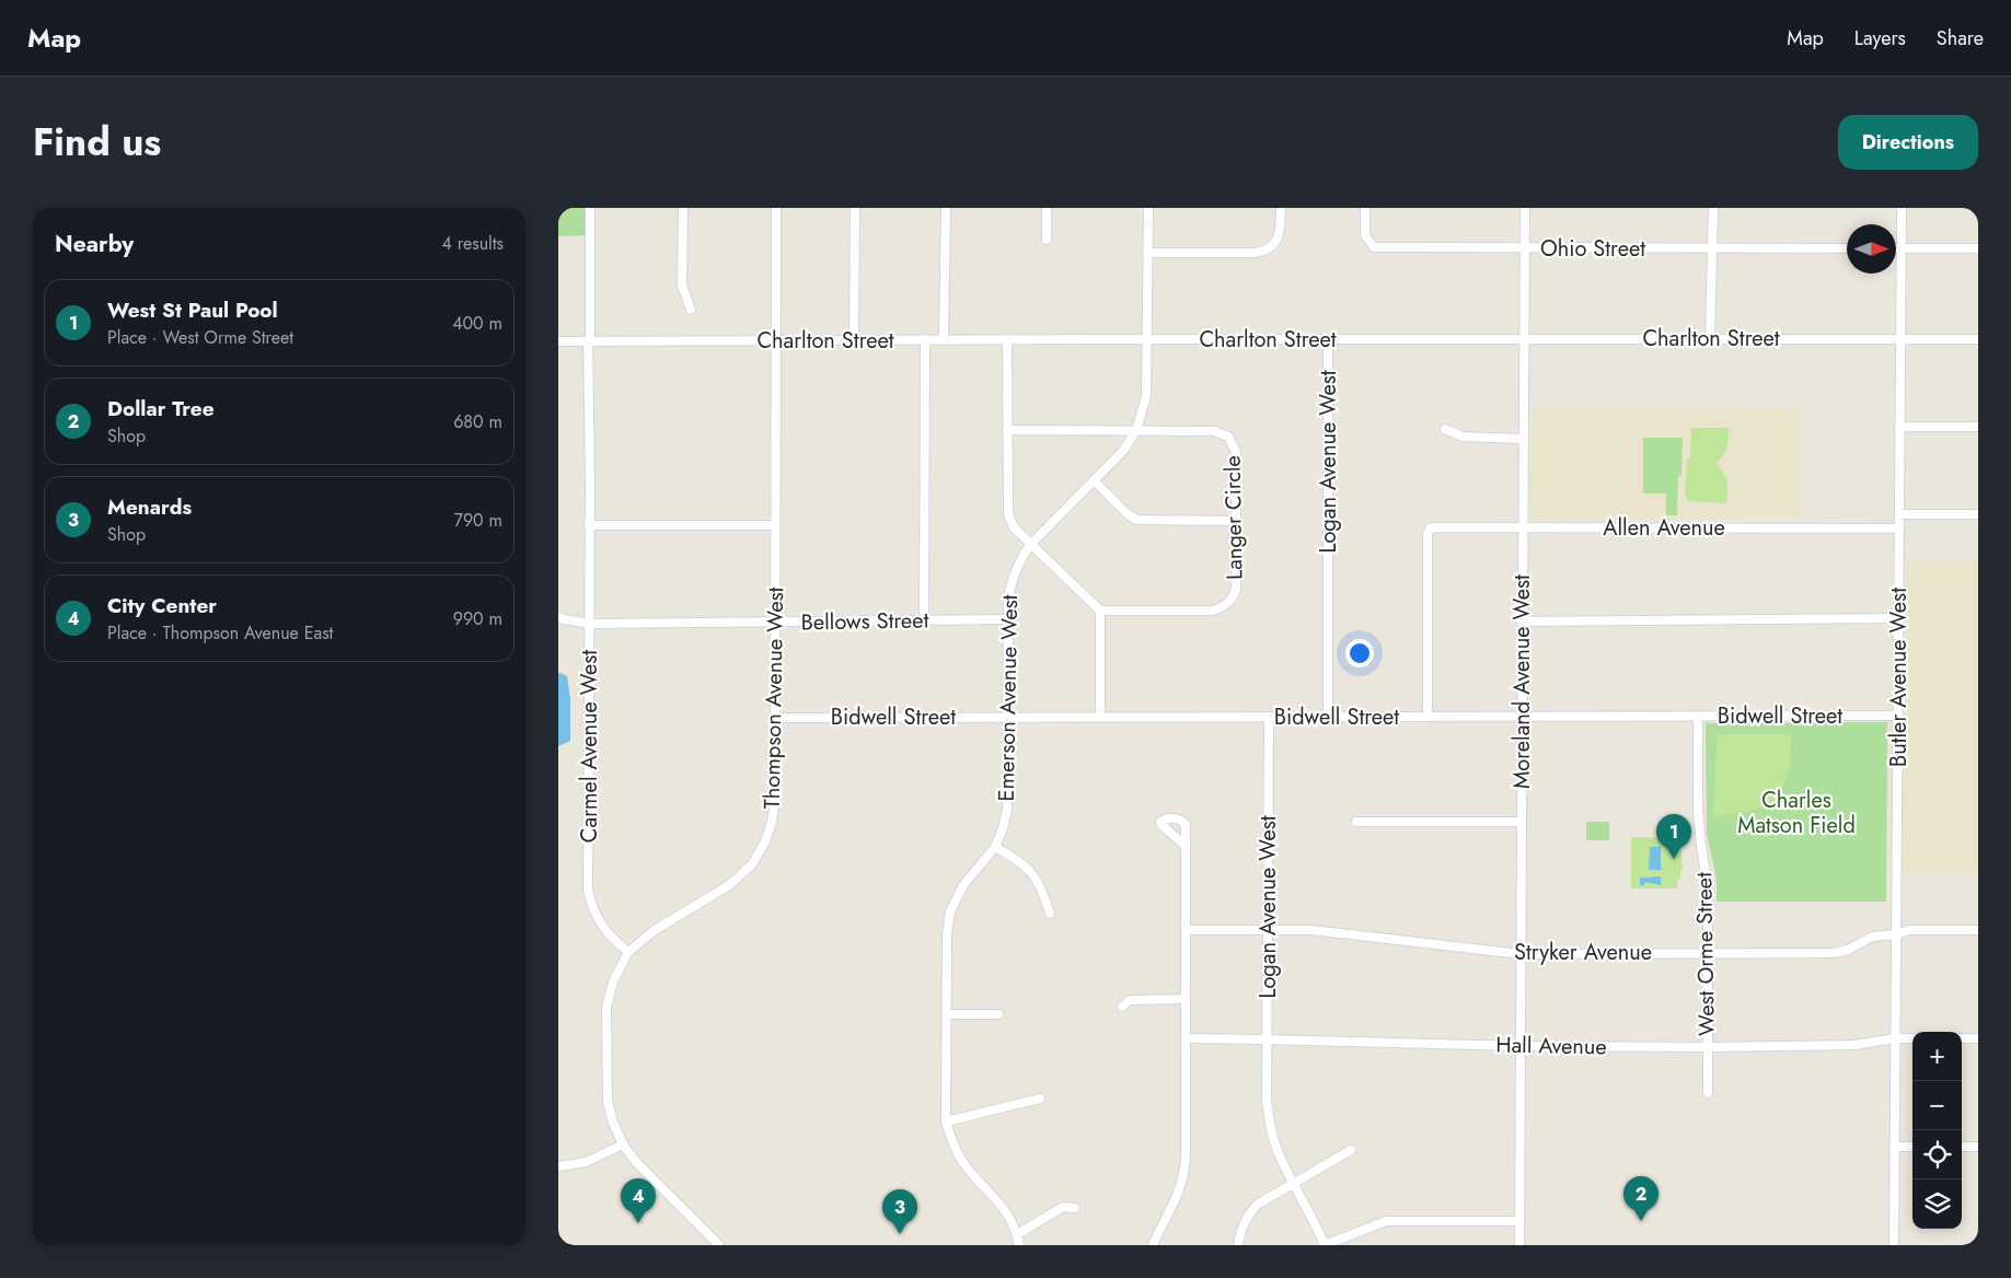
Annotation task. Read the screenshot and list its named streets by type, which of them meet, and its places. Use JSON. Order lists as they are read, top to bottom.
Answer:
{
  "streets": {
    "street": [
      "Ohio Street",
      "Charlton Street",
      "Logan Avenue West",
      "Langer Circle",
      "Allen Avenue",
      "Bellows Street",
      "Butler Avenue West",
      "Moreland Avenue West",
      "Thompson Avenue West",
      "Emerson Avenue West",
      "Bidwell Street",
      "Carmel Avenue West",
      "Stryker Avenue",
      "West Orme Street",
      "Hall Avenue"
    ]
  },
  "crossings": [
    ["Ohio Street", "Moreland Avenue West"],
    ["Charlton Street", "Logan Avenue West"],
    ["Charlton Street", "Butler Avenue West"],
    ["Charlton Street", "Moreland Avenue West"],
    ["Charlton Street", "Thompson Avenue West"],
    ["Charlton Street", "Emerson Avenue West"],
    ["Charlton Street", "Carmel Avenue West"],
    ["Logan Avenue West", "Bidwell Street"],
    ["Logan Avenue West", "Stryker Avenue"],
    ["Logan Avenue West", "Hall Avenue"],
    ["Langer Circle", "Emerson Avenue West"],
    ["Allen Avenue", "Butler Avenue West"],
    ["Allen Avenue", "Moreland Avenue West"],
    ["Allen Avenue", "Bidwell Street"],
    ["Bellows Street", "Thompson Avenue West"],
    ["Bellows Street", "Emerson Avenue West"],
    ["Bellows Street", "Carmel Avenue West"],
    ["Butler Avenue West", "Bidwell Street"],
    ["Butler Avenue West", "Stryker Avenue"],
    ["Butler Avenue West", "Hall Avenue"],
    ["Moreland Avenue West", "Bidwell Street"],
    ["Moreland Avenue West", "Stryker Avenue"],
    ["Moreland Avenue West", "Hall Avenue"],
    ["Thompson Avenue West", "Bidwell Street"],
    ["Thompson Avenue West", "Carmel Avenue West"],
    ["Emerson Avenue West", "Bidwell Street"],
    ["Bidwell Street", "West Orme Street"],
    ["Stryker Avenue", "West Orme Street"],
    ["West Orme Street", "Hall Avenue"]
  ],
  "parks": ["Charles Matson Field"],
  "north": "right",
  "page": {
    "header": "Map",
    "nav": ["Map", "Layers", "Share"],
    "title": "Find us",
    "buttons": "Directions",
    "heading": ["Nearby", "4 results"],
    "list": [
      {
        "mark": "1",
        "name": "West St Paul Pool",
        "note": "Place · West Orme Street",
        "value": "400 m"
      },
      {
        "mark": "2",
        "name": "Dollar Tree",
        "note": "Shop",
        "value": "680 m"
      },
      {
        "mark": "3",
        "name": "Menards",
        "note": "Shop",
        "value": "790 m"
      },
      {
        "mark": "4",
        "name": "City Center",
        "note": "Place · Thompson Avenue East",
        "value": "990 m"
      }
    ],
    "pins": [
      "1",
      "2",
      "4",
      "3"
    ],
    "map_buttons": ["+", "−"]
  }
}
